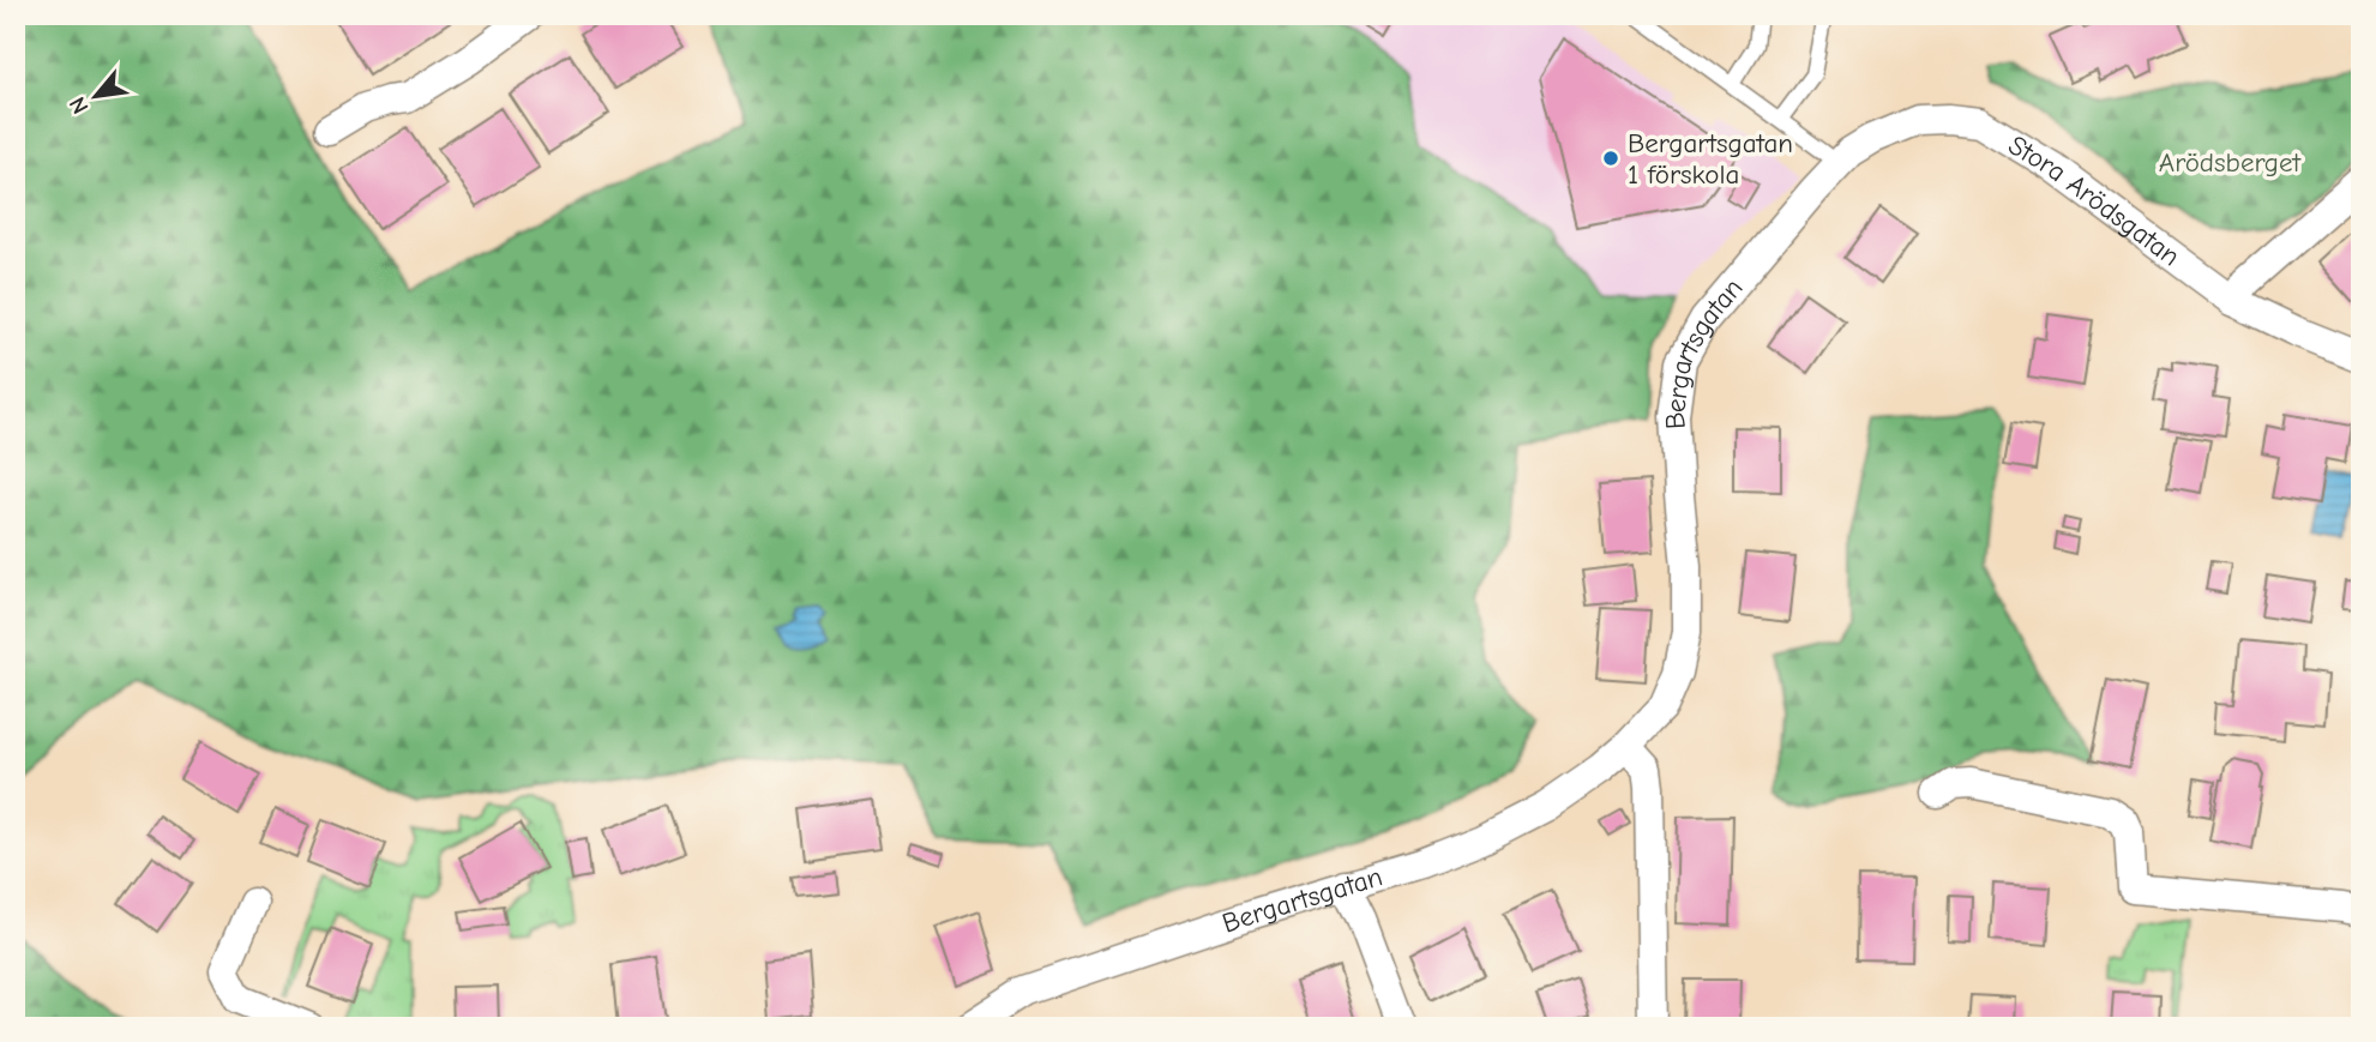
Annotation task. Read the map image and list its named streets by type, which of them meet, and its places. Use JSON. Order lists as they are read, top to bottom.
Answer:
{
  "streets": {
    "street": ["Stora Arödsgatan", "Bergartsgatan"]
  },
  "crossings": [
    ["Stora Arödsgatan", "Bergartsgatan"]
  ],
  "parks": ["Arödsberget"],
  "places": ["Bergartsgatan 1 förskola"],
  "north": "bottom left"
}
